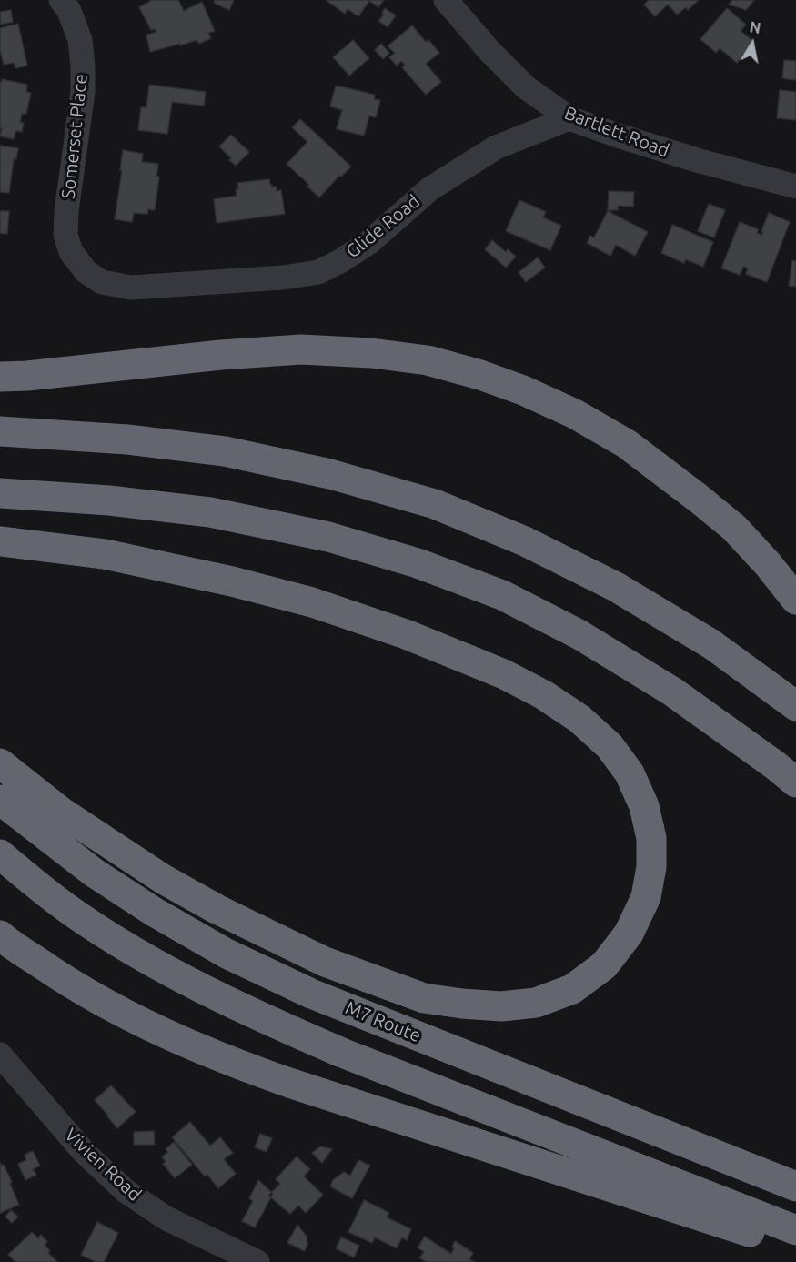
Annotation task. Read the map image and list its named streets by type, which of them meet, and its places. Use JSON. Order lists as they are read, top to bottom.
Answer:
{
  "streets": {
    "highway": ["M7 Route"],
    "street": [
      "Bartlett Road",
      "Somerset Place",
      "Glide Road",
      "Vivien Road"
    ]
  },
  "crossings": [
    ["Bartlett Road", "Glide Road"],
    ["Somerset Place", "Glide Road"]
  ],
  "north": "top"
}
